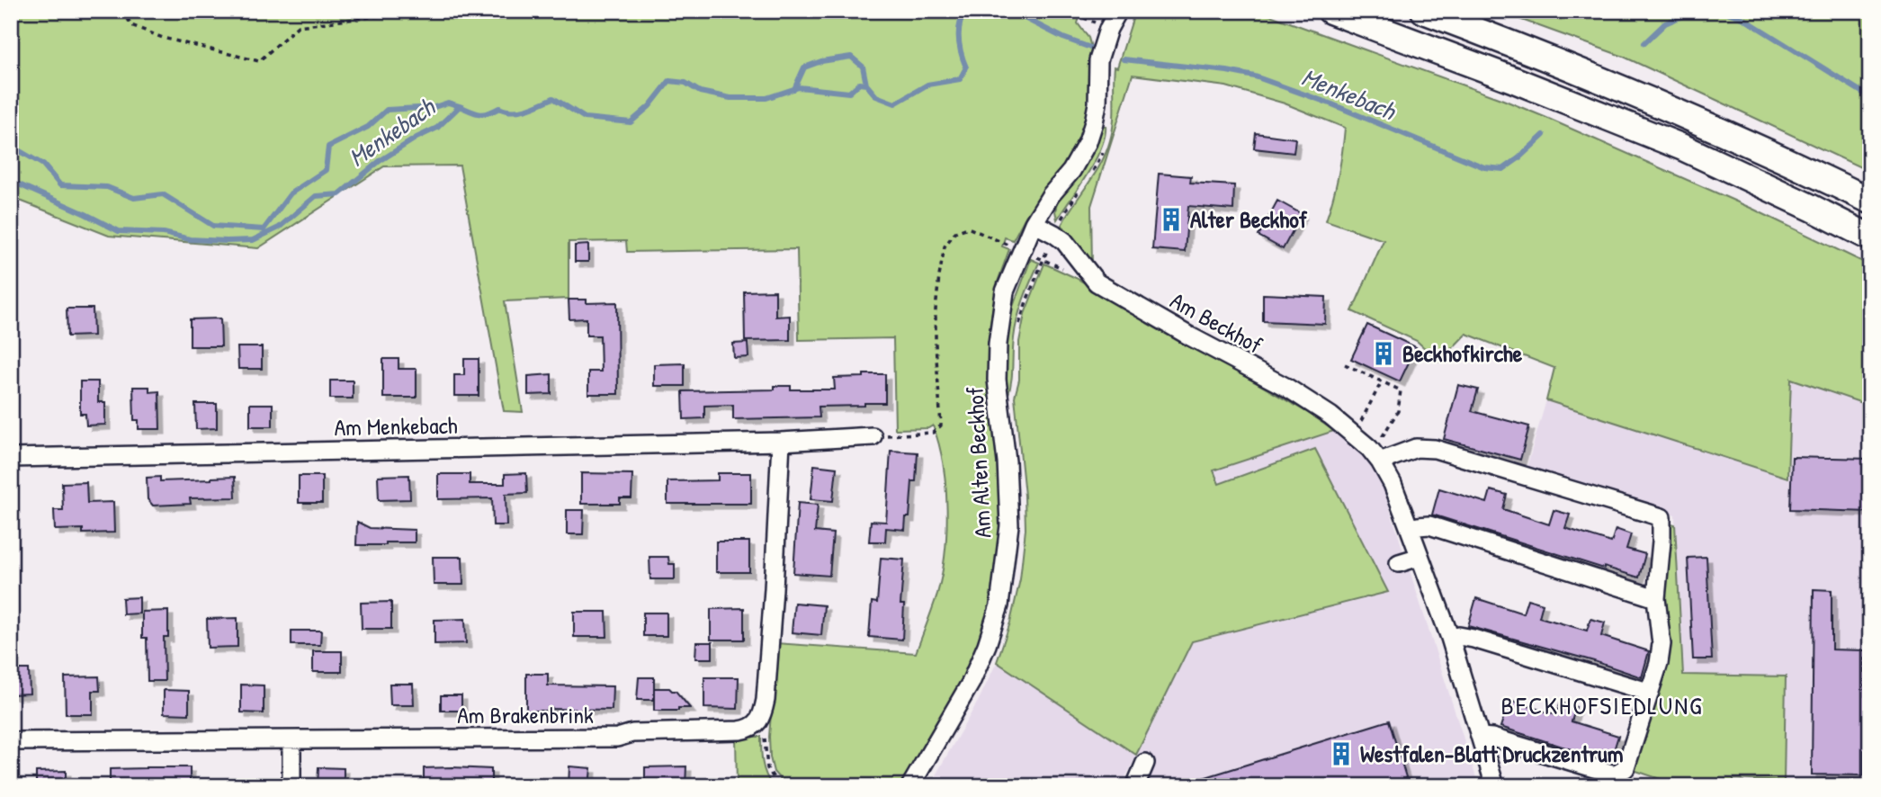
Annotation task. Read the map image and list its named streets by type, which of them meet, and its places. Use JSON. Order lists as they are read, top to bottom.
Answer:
{
  "streets": {
    "street": [
      "Am Beckhof",
      "Am Menkebach",
      "Am Alten Beckhof",
      "Am Brakenbrink"
    ]
  },
  "crossings": [
    ["Am Beckhof", "Am Alten Beckhof"]
  ],
  "districts": ["BECKHOFSIEDLUNG"],
  "water": ["Menkebach"],
  "places": {
    "building": ["Alter Beckhof", "Beckhofkirche", "Westfalen-Blatt Druckzentrum"]
  }
}
